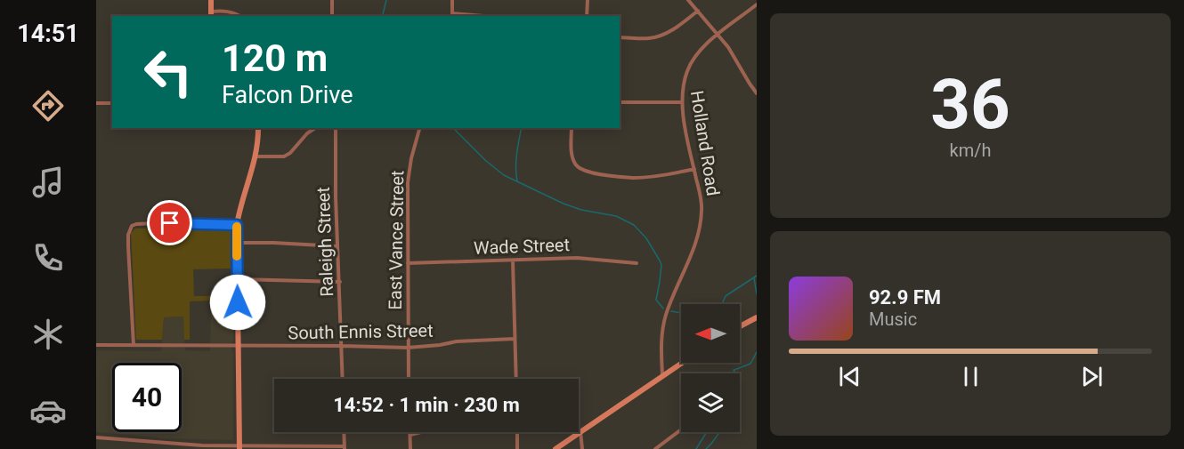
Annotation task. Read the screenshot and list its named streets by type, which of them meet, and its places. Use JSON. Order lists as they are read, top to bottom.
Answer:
{
  "streets": {
    "street": [
      "Holland Road",
      "East Vance Street",
      "Raleigh Street",
      "Wade Street",
      "South Ennis Street"
    ]
  },
  "crossings": [
    ["East Vance Street", "Wade Street"],
    ["East Vance Street", "South Ennis Street"],
    ["Raleigh Street", "South Ennis Street"]
  ],
  "north": "left",
  "page": {
    "tabs": "14:51",
    "tile": ["36", "km/h"],
    "turn": ["120 m", "Falcon Drive"],
    "song": ["92.9 FM", "Music"],
    "limit": "40",
    "trip": "14:52 · 1 min · 230 m"
  }
}
